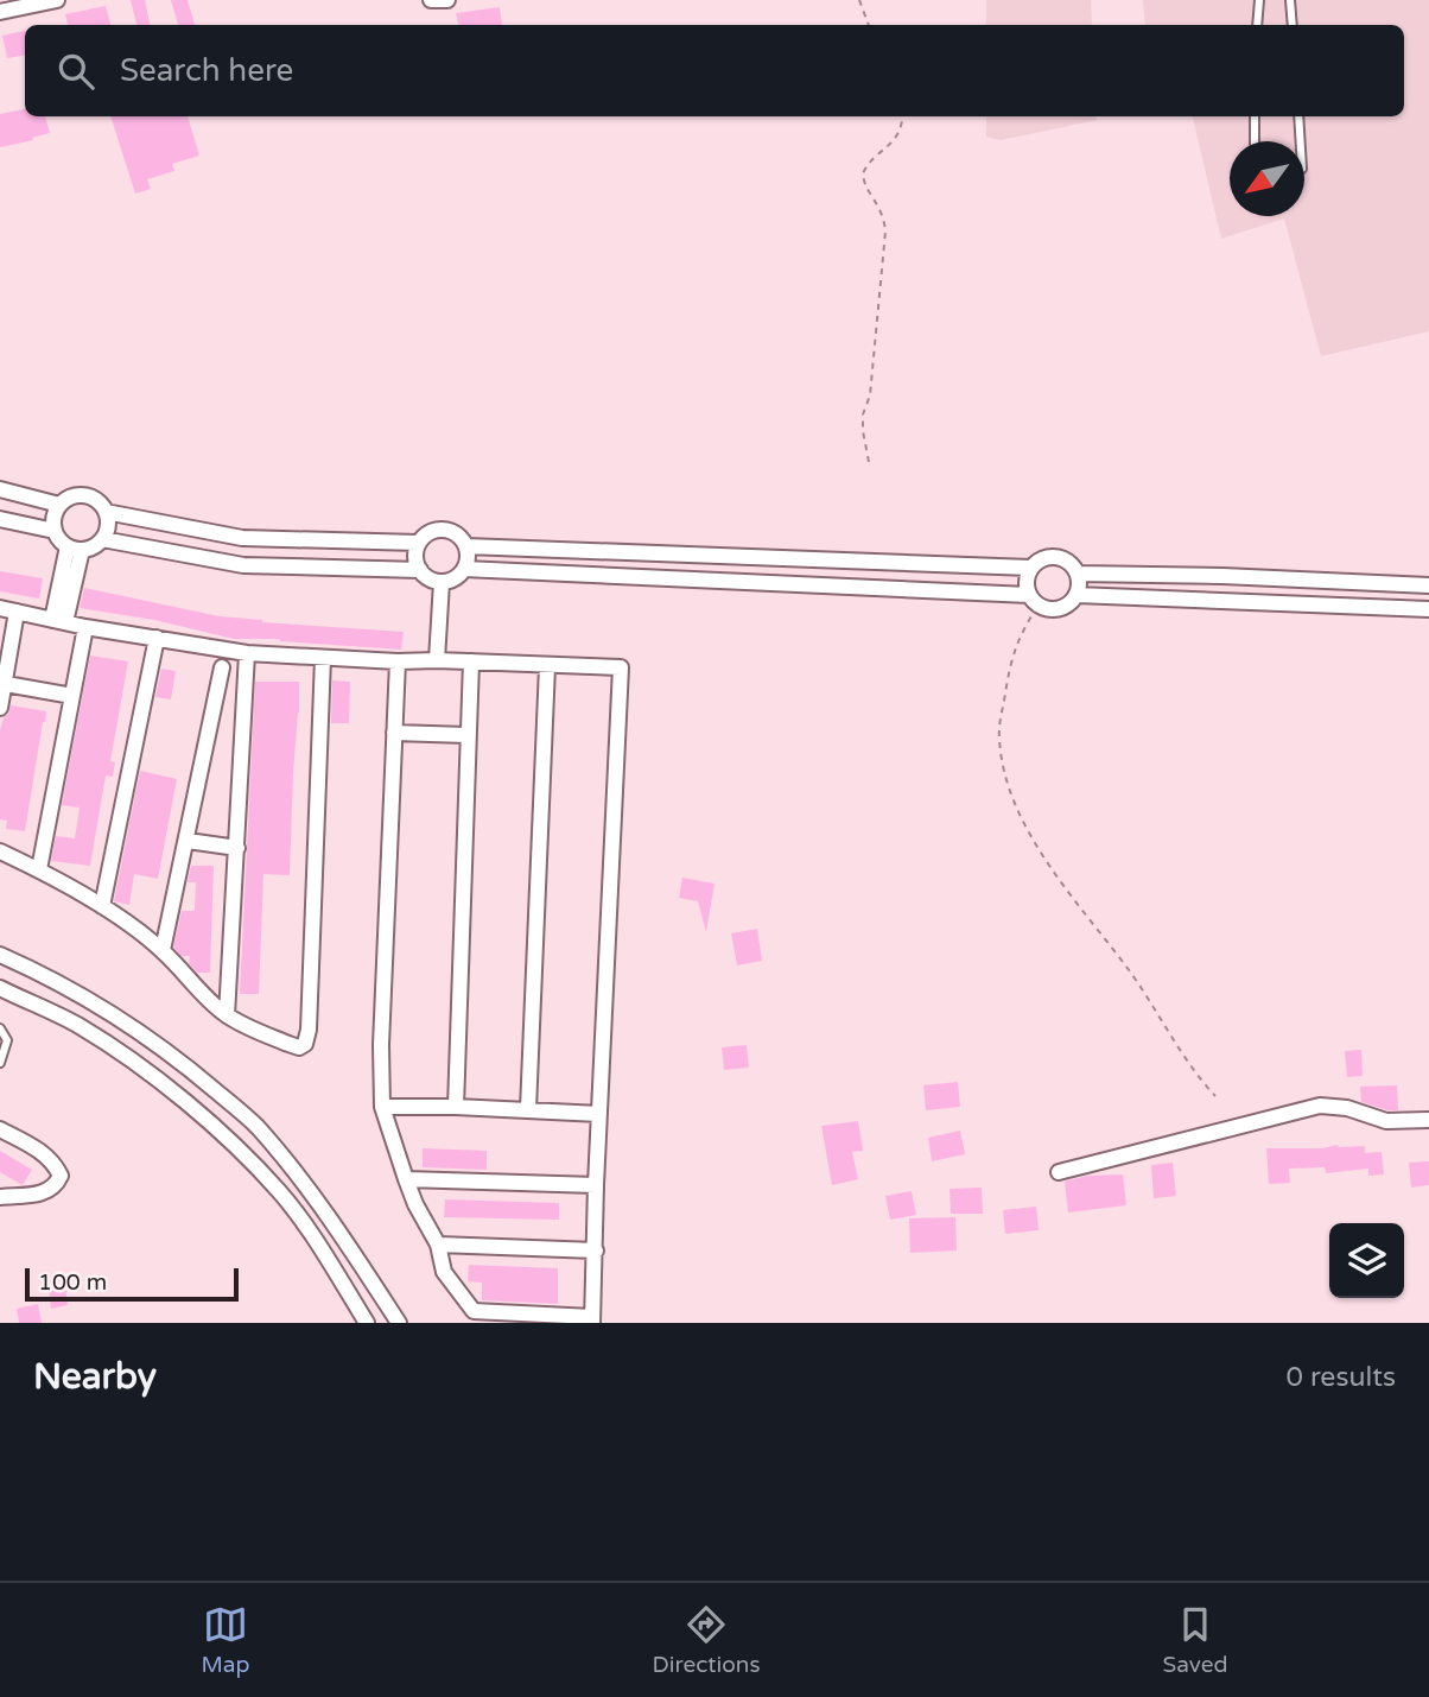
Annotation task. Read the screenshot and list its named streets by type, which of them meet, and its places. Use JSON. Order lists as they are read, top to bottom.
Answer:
{
  "scale_bar": "100 m",
  "north": "bottom left",
  "page": {
    "search": "Search here",
    "scale": "100 m",
    "heading": ["Nearby", "0 results"],
    "nav": ["Map", "Directions", "Saved"]
  }
}
